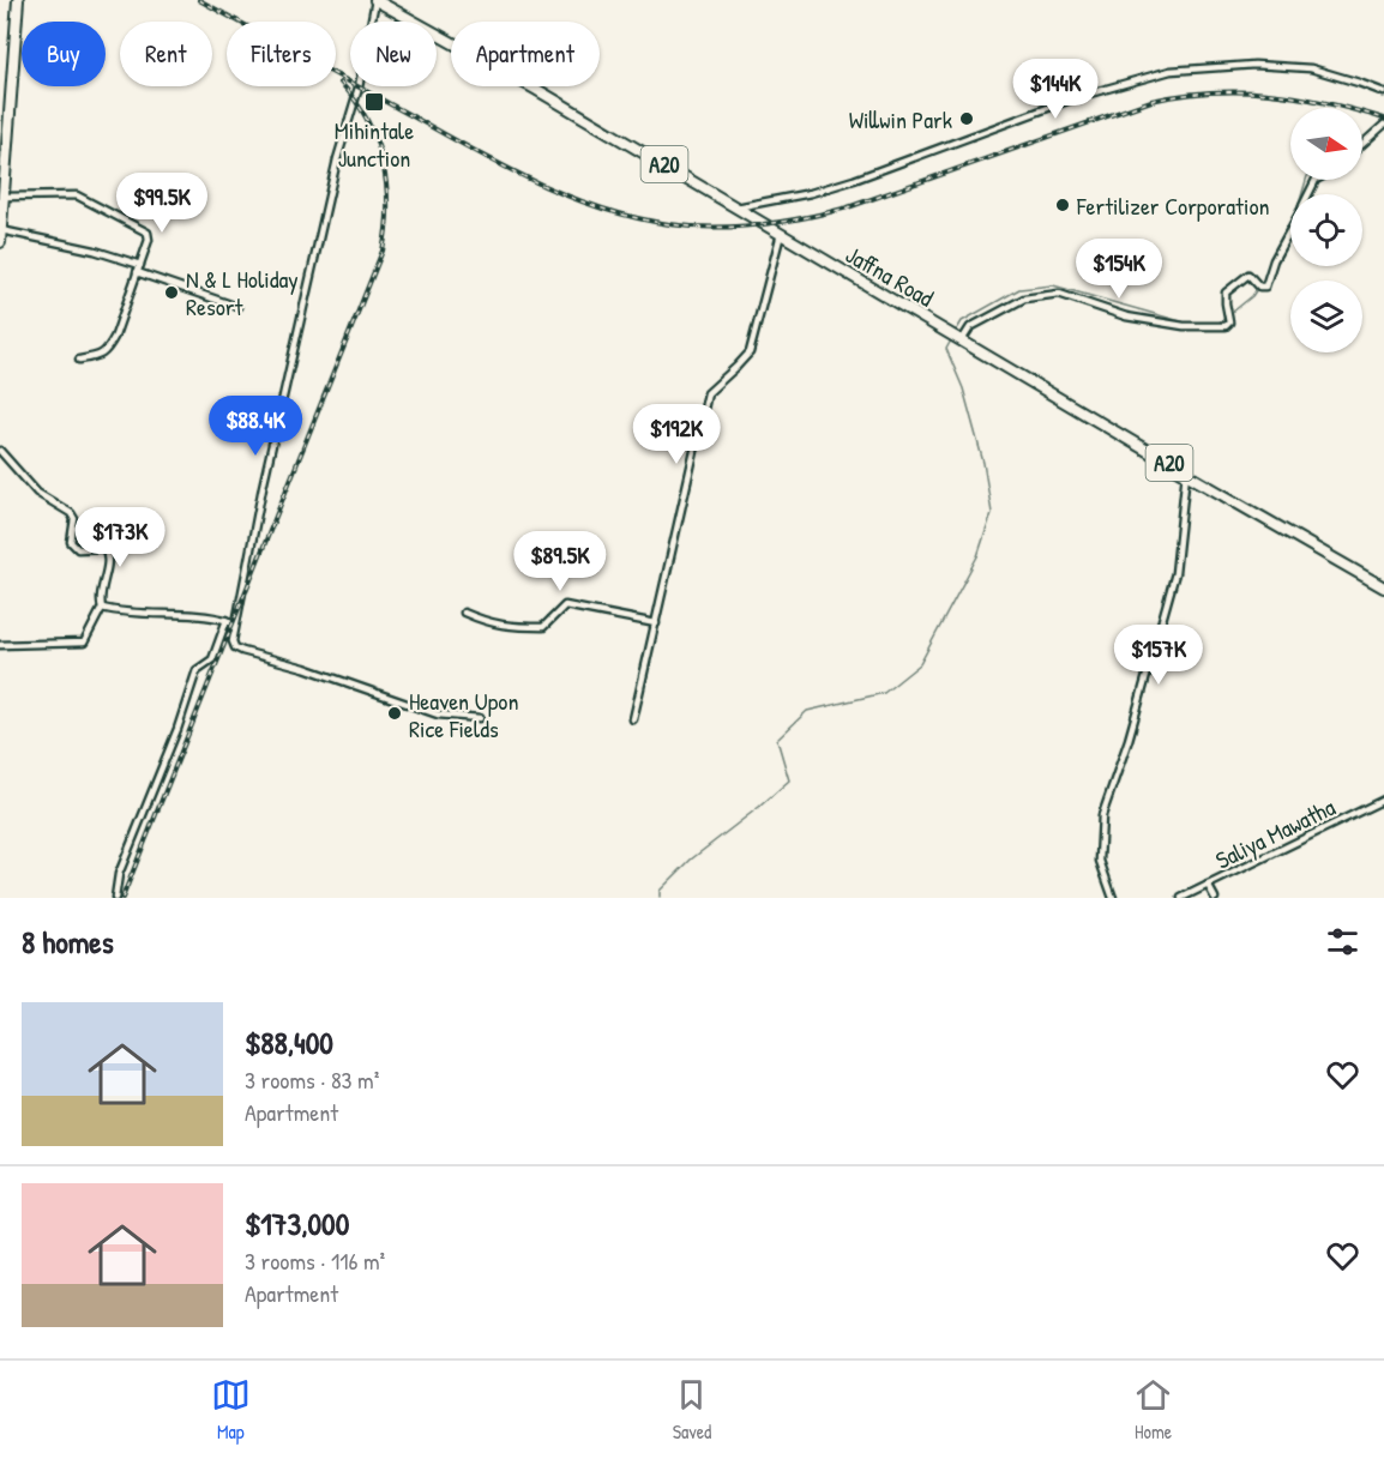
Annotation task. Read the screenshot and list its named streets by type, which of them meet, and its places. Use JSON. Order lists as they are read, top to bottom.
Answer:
{
  "streets": {
    "highway": ["A20", "Jaffna Road"],
    "street": ["Saliya Mawatha"]
  },
  "places": {
    "transit": ["Mihintale Junction"],
    "other": [
      "Willwin Park",
      "Fertilizer Corporation",
      "N & L Holiday Resort",
      "Heaven Upon Rice Fields"
    ]
  },
  "north": "right",
  "page": {
    "chip": [
      "Buy",
      "Rent",
      "Filters",
      "New",
      "Apartment"
    ],
    "price": [
      "$144K",
      "$99.5K",
      "$154K",
      "$88.4K",
      "$192K",
      "$173K",
      "$89.5K",
      "$157K"
    ],
    "heading": "8 homes",
    "list": [
      {
        "name": "$88,400",
        "note": "3 rooms · 83 m² · Apartment"
      },
      {
        "name": "$173,000",
        "note": "3 rooms · 116 m² · Apartment"
      }
    ],
    "tabs": ["Map", "Saved", "Home"]
  }
}
